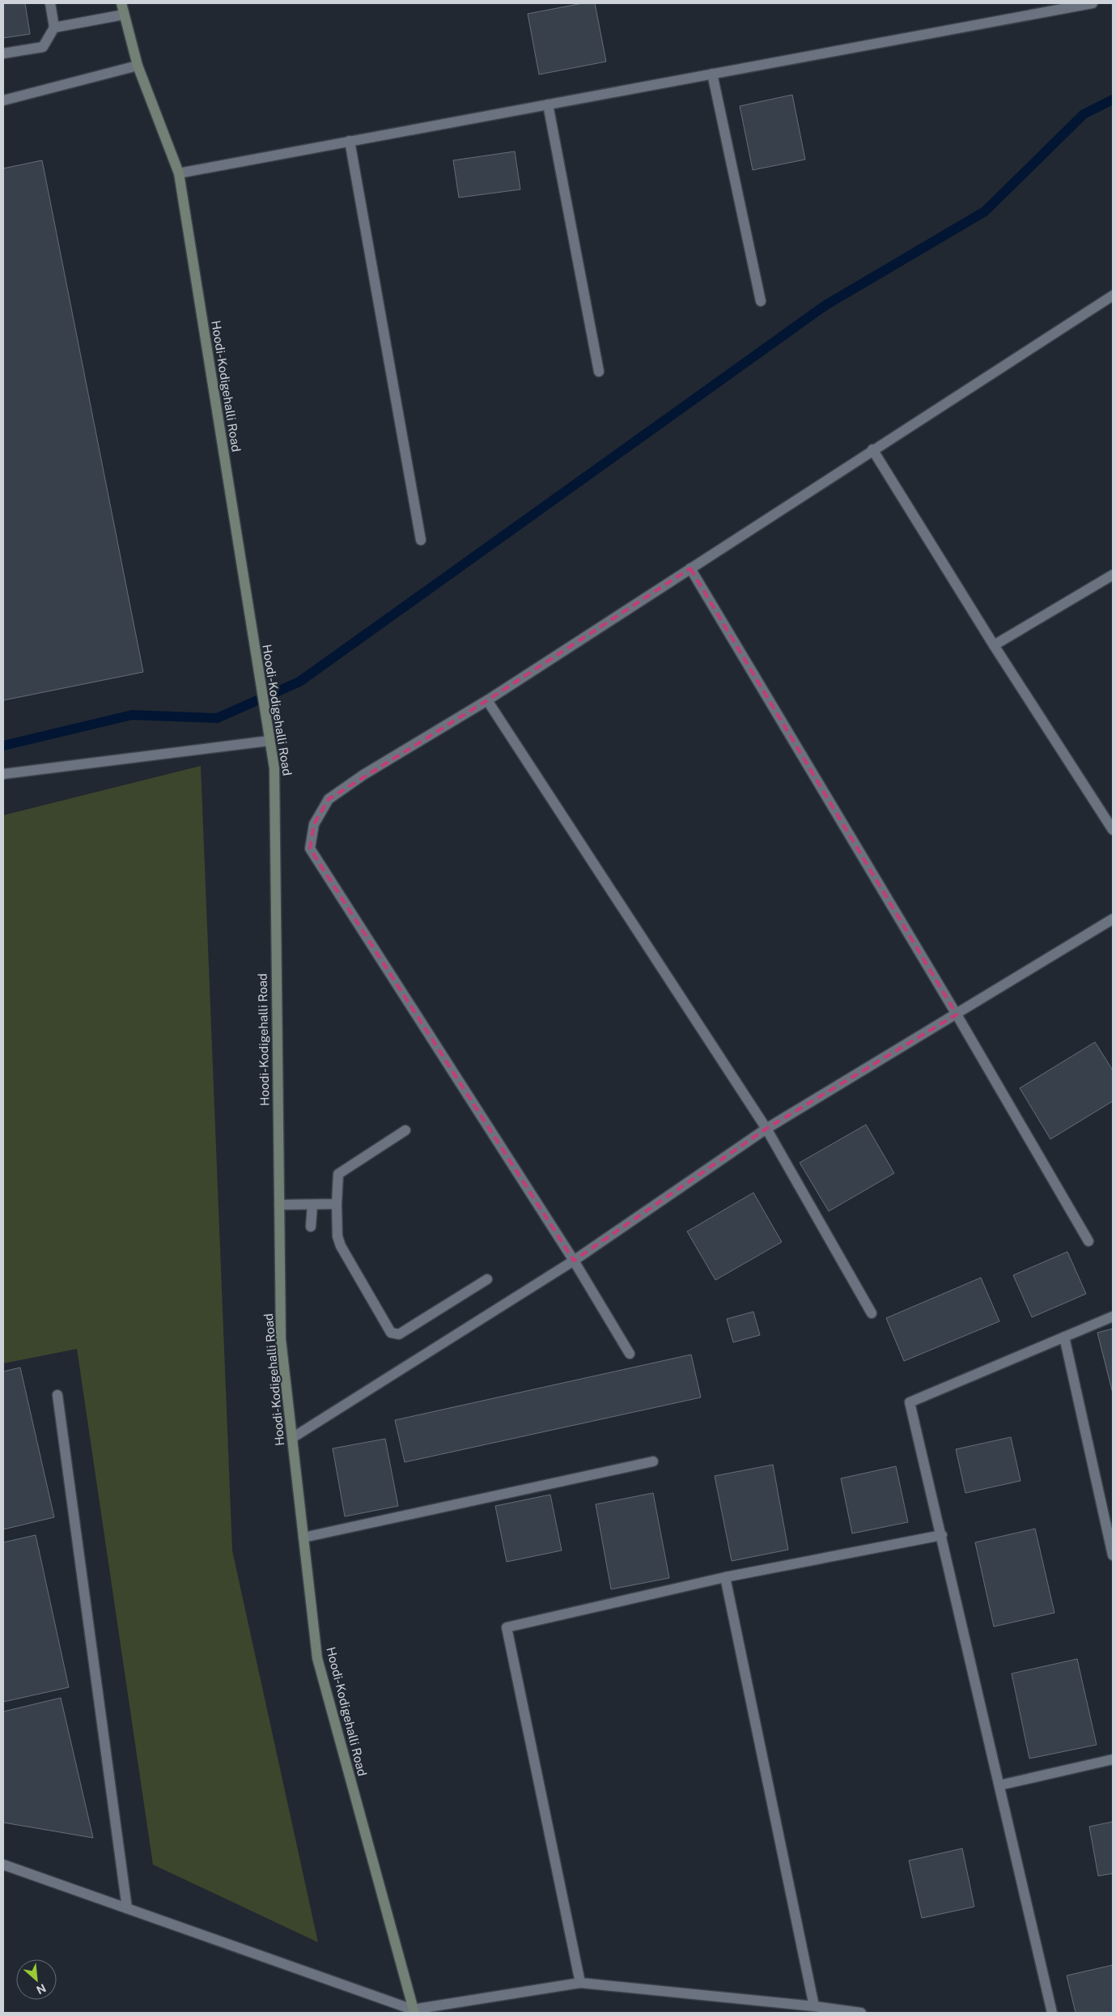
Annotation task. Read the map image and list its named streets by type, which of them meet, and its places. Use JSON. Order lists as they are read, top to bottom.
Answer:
{
  "streets": {
    "street": ["Hoodi-Kodigehalli Road"]
  },
  "north": "bottom right"
}
